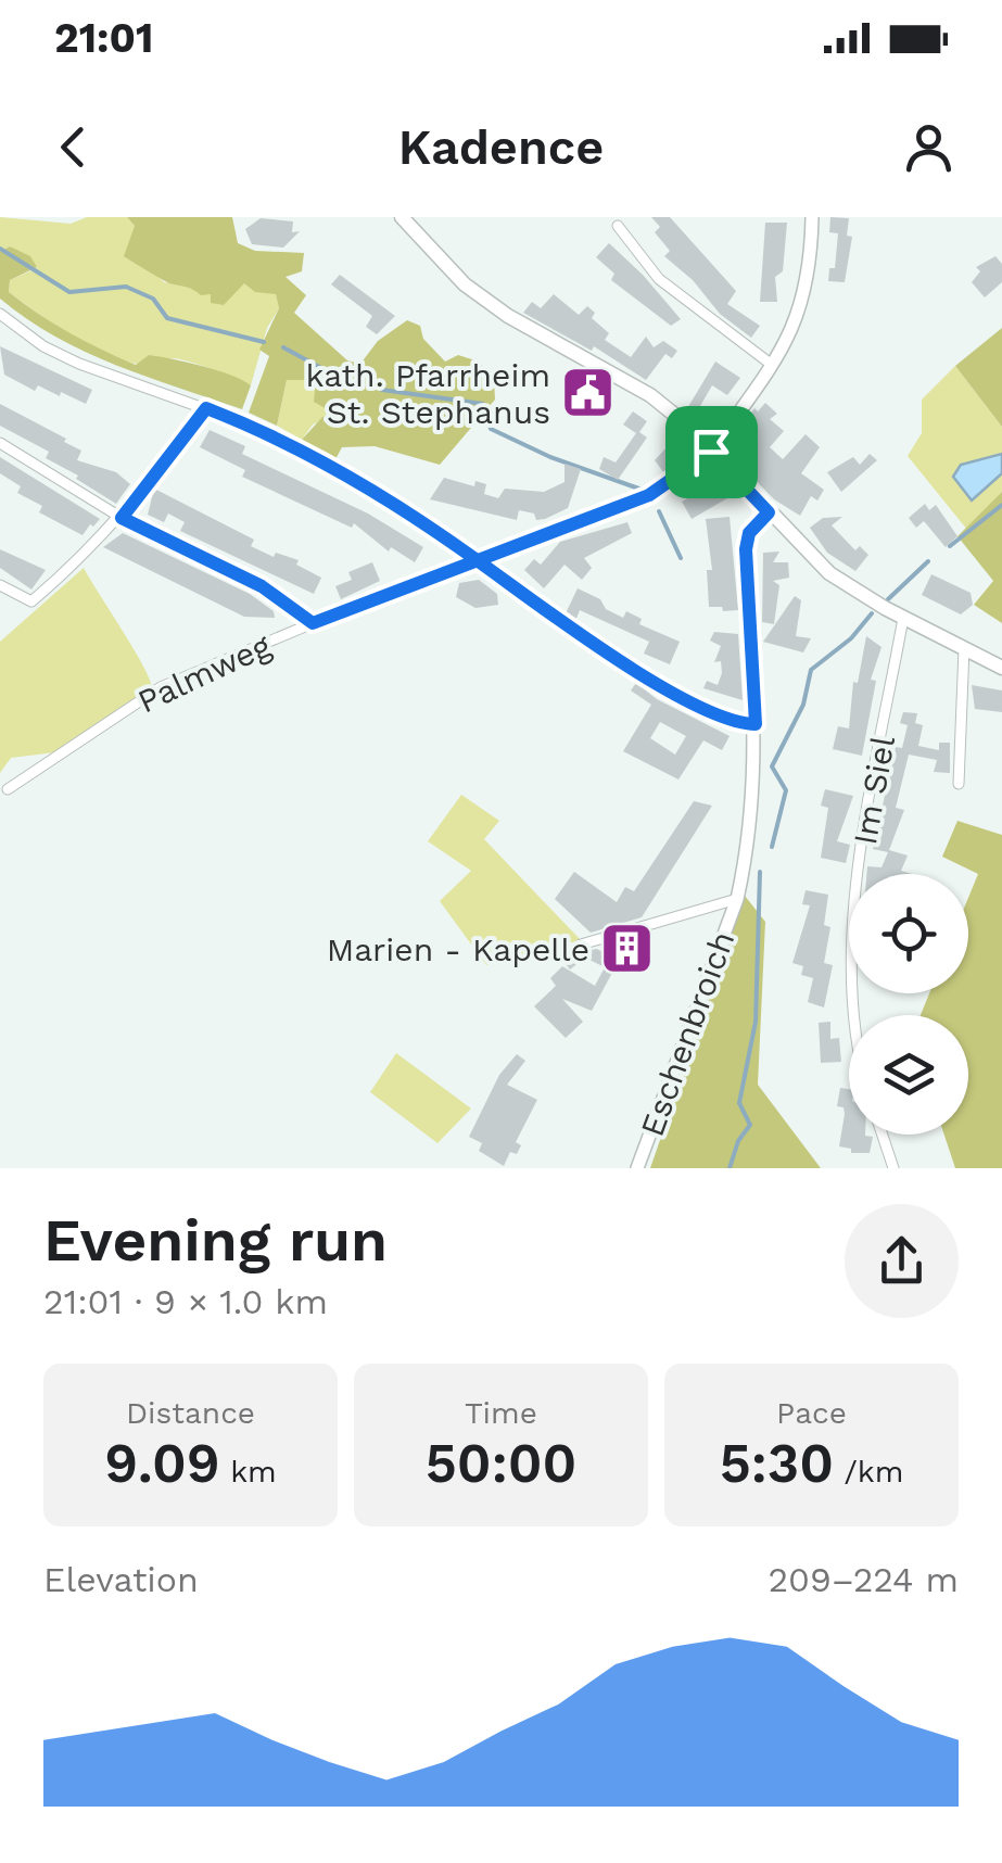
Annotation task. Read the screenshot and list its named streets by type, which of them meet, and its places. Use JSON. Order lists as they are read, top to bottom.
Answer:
{
  "streets": {
    "street": ["Palmweg", "Im Siel", "Eschenbroich"]
  },
  "places": {
    "public building": ["kath. Pfarrheim St. Stephanus"],
    "building": ["Marien - Kapelle"]
  },
  "page": {
    "status": "21:01",
    "header": "Kadence",
    "heading": ["Evening run", "21:01 · 9 × 1.0 km"],
    "stats": [
      ["Distance", "9.09 km"],
      ["Time", "50:00"],
      ["Pace", "5:30 /km"]
    ],
    "chart": ["Elevation", "209–224 m"]
  }
}
